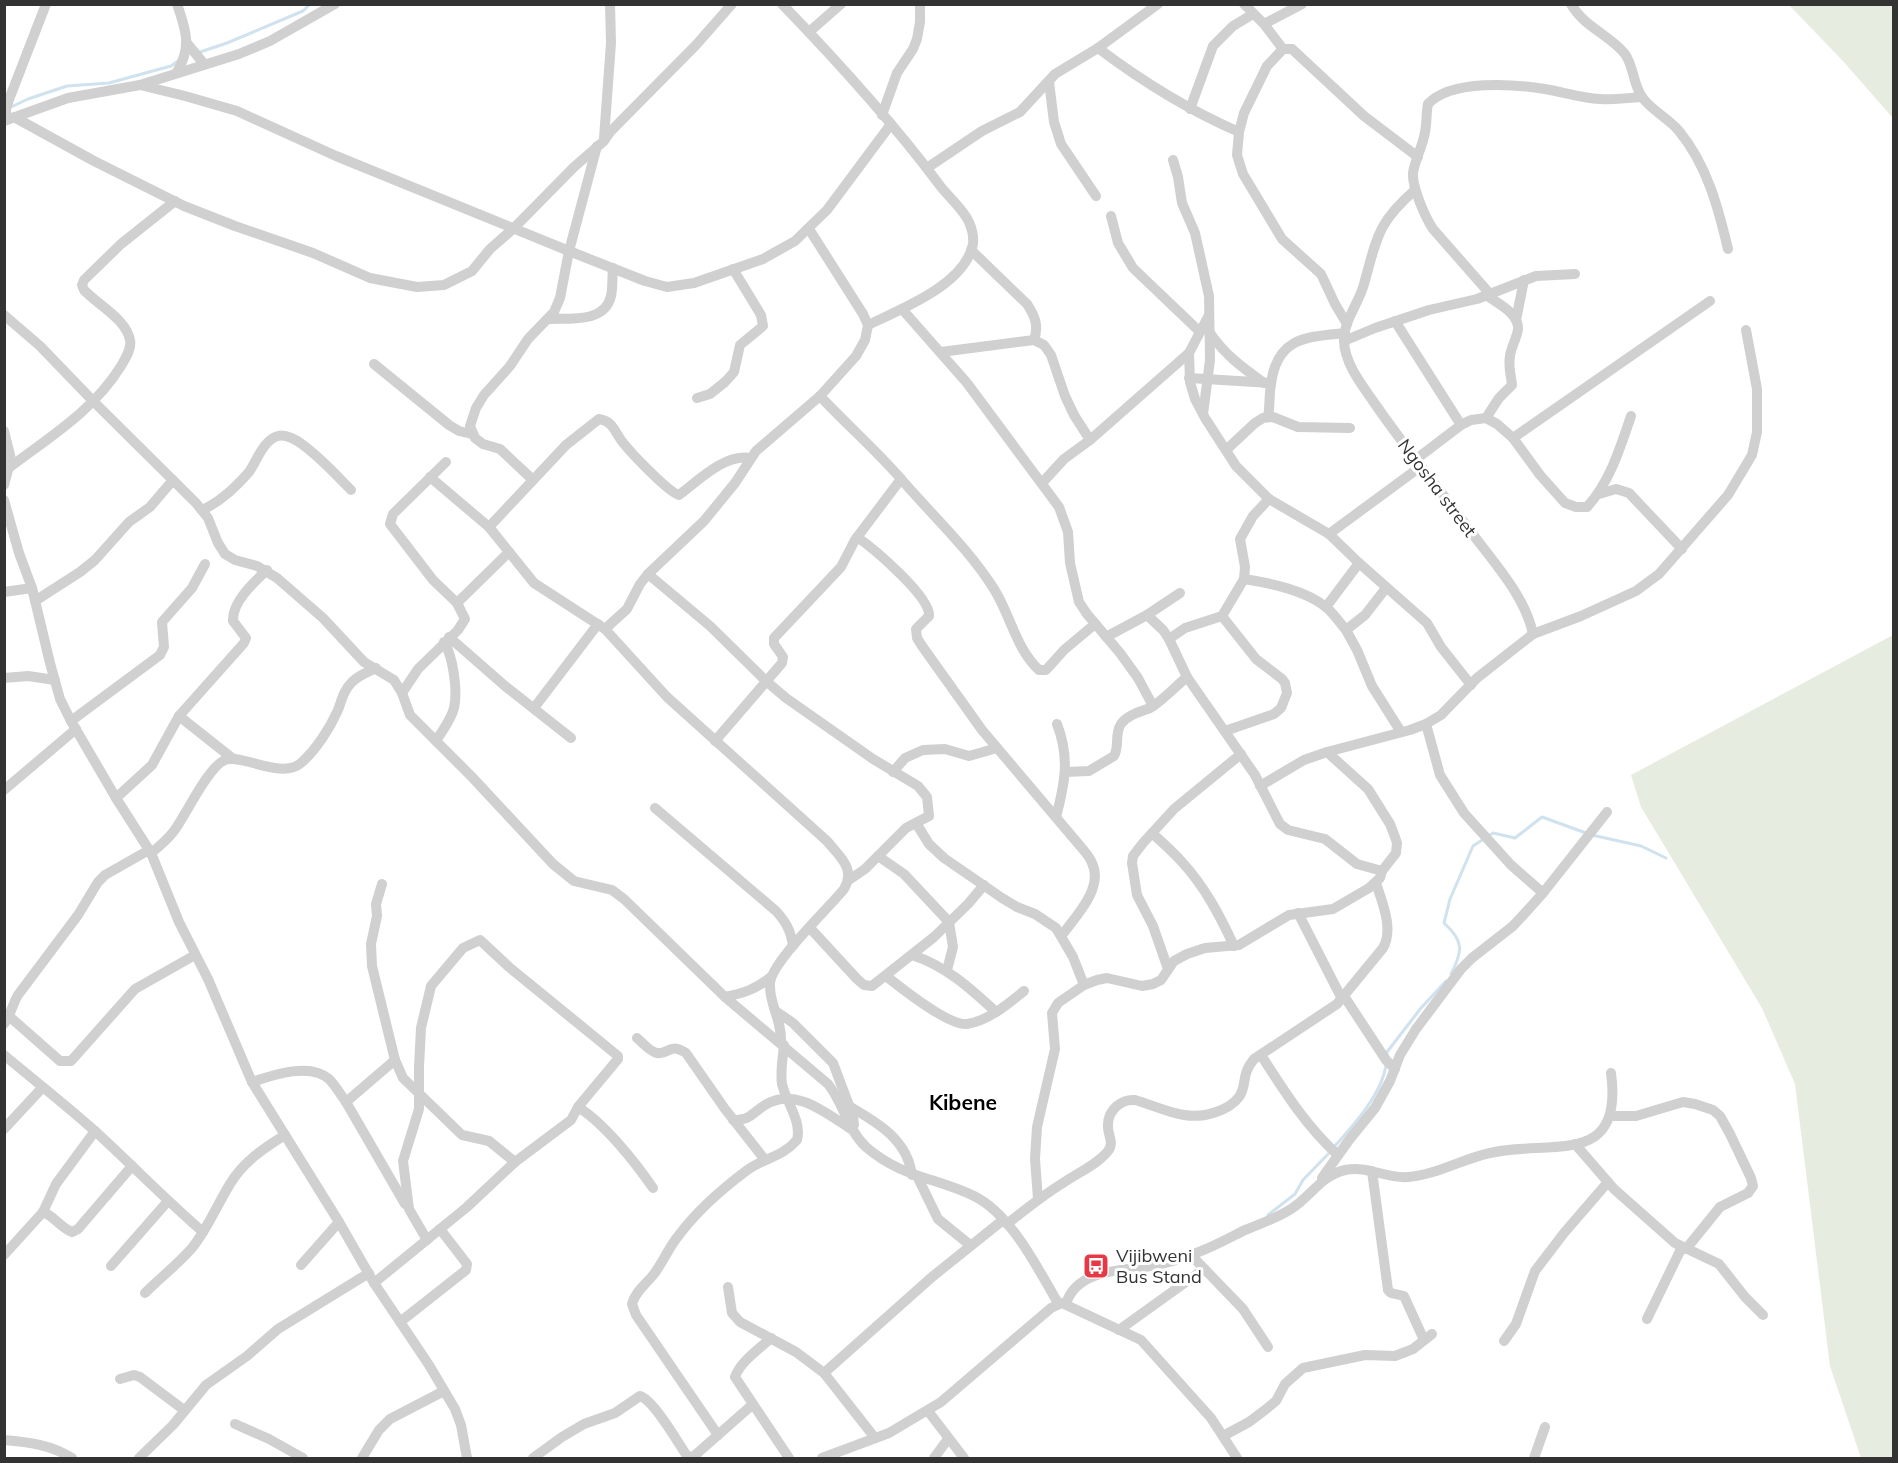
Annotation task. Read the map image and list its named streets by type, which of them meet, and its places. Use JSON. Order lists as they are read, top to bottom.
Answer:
{
  "streets": {
    "street": ["Ngosha street"]
  },
  "districts": ["Kibene"],
  "places": {
    "bus stop": ["Vijibweni Bus Stand"]
  }
}
